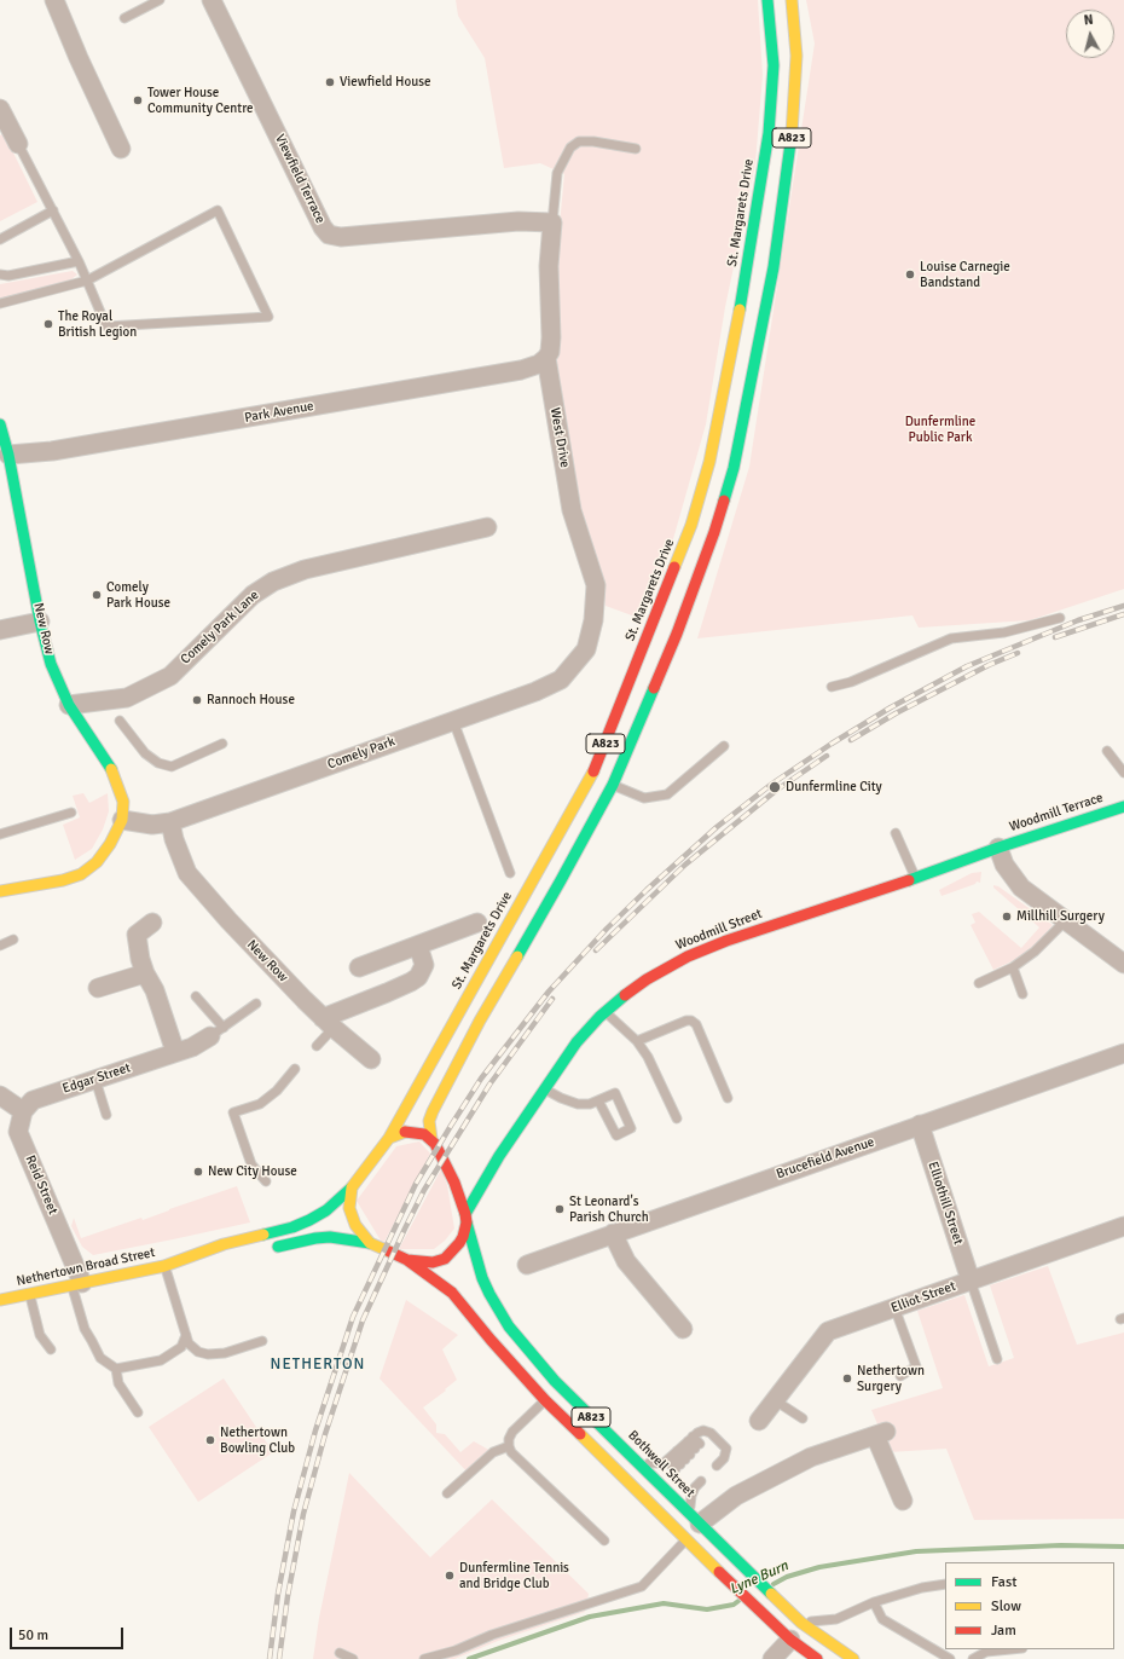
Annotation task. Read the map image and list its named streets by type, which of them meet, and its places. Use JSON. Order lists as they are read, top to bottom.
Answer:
{
  "streets": {
    "main road": [
      "A823",
      "St. Margarets Drive",
      "New Row",
      "Woodmill Terrace",
      "Woodmill Street",
      "Nethertown Broad Street",
      "Bothwell Street"
    ],
    "street": [
      "Viewfield Terrace",
      "Park Avenue",
      "West Drive",
      "Comely Park Lane",
      "Comely Park",
      "Edgar Street",
      "Brucefield Avenue",
      "Reid Street",
      "Elliothill Street",
      "Elliot Street"
    ]
  },
  "crossings": [
    ["A823", "St. Margarets Drive"],
    ["A823", "Woodmill Street"],
    ["A823", "Nethertown Broad Street"],
    ["A823", "Bothwell Street"],
    ["Viewfield Terrace", "West Drive"],
    ["St. Margarets Drive", "Woodmill Street"],
    ["St. Margarets Drive", "Nethertown Broad Street"],
    ["St. Margarets Drive", "Bothwell Street"],
    ["Park Avenue", "West Drive"],
    ["Park Avenue", "New Row"],
    ["West Drive", "Comely Park"],
    ["Comely Park Lane", "New Row"],
    ["New Row", "Comely Park"],
    ["Woodmill Terrace", "Woodmill Street"],
    ["Woodmill Street", "Nethertown Broad Street"],
    ["Woodmill Street", "Bothwell Street"],
    ["Edgar Street", "Reid Street"],
    ["Brucefield Avenue", "Elliothill Street"],
    ["Reid Street", "Nethertown Broad Street"],
    ["Elliothill Street", "Elliot Street"],
    ["Nethertown Broad Street", "Bothwell Street"]
  ],
  "districts": ["NETHERTON"],
  "water": ["Lyne Burn"],
  "parks": ["Dunfermline Public Park"],
  "places": [
    "Viewfield House",
    "Tower House Community Centre",
    "Louise Carnegie Bandstand",
    "The Royal British Legion",
    "Comely Park House",
    "Rannoch House",
    "Dunfermline City",
    "Millhill Surgery",
    "New City House",
    "St Leonard's Parish Church",
    "Nethertown Surgery",
    "Nethertown Bowling Club",
    "Dunfermline Tennis and Bridge Club"
  ],
  "legend": ["Fast", "Slow", "Jam"],
  "scale_bar": "50 m",
  "north": "top"
}
